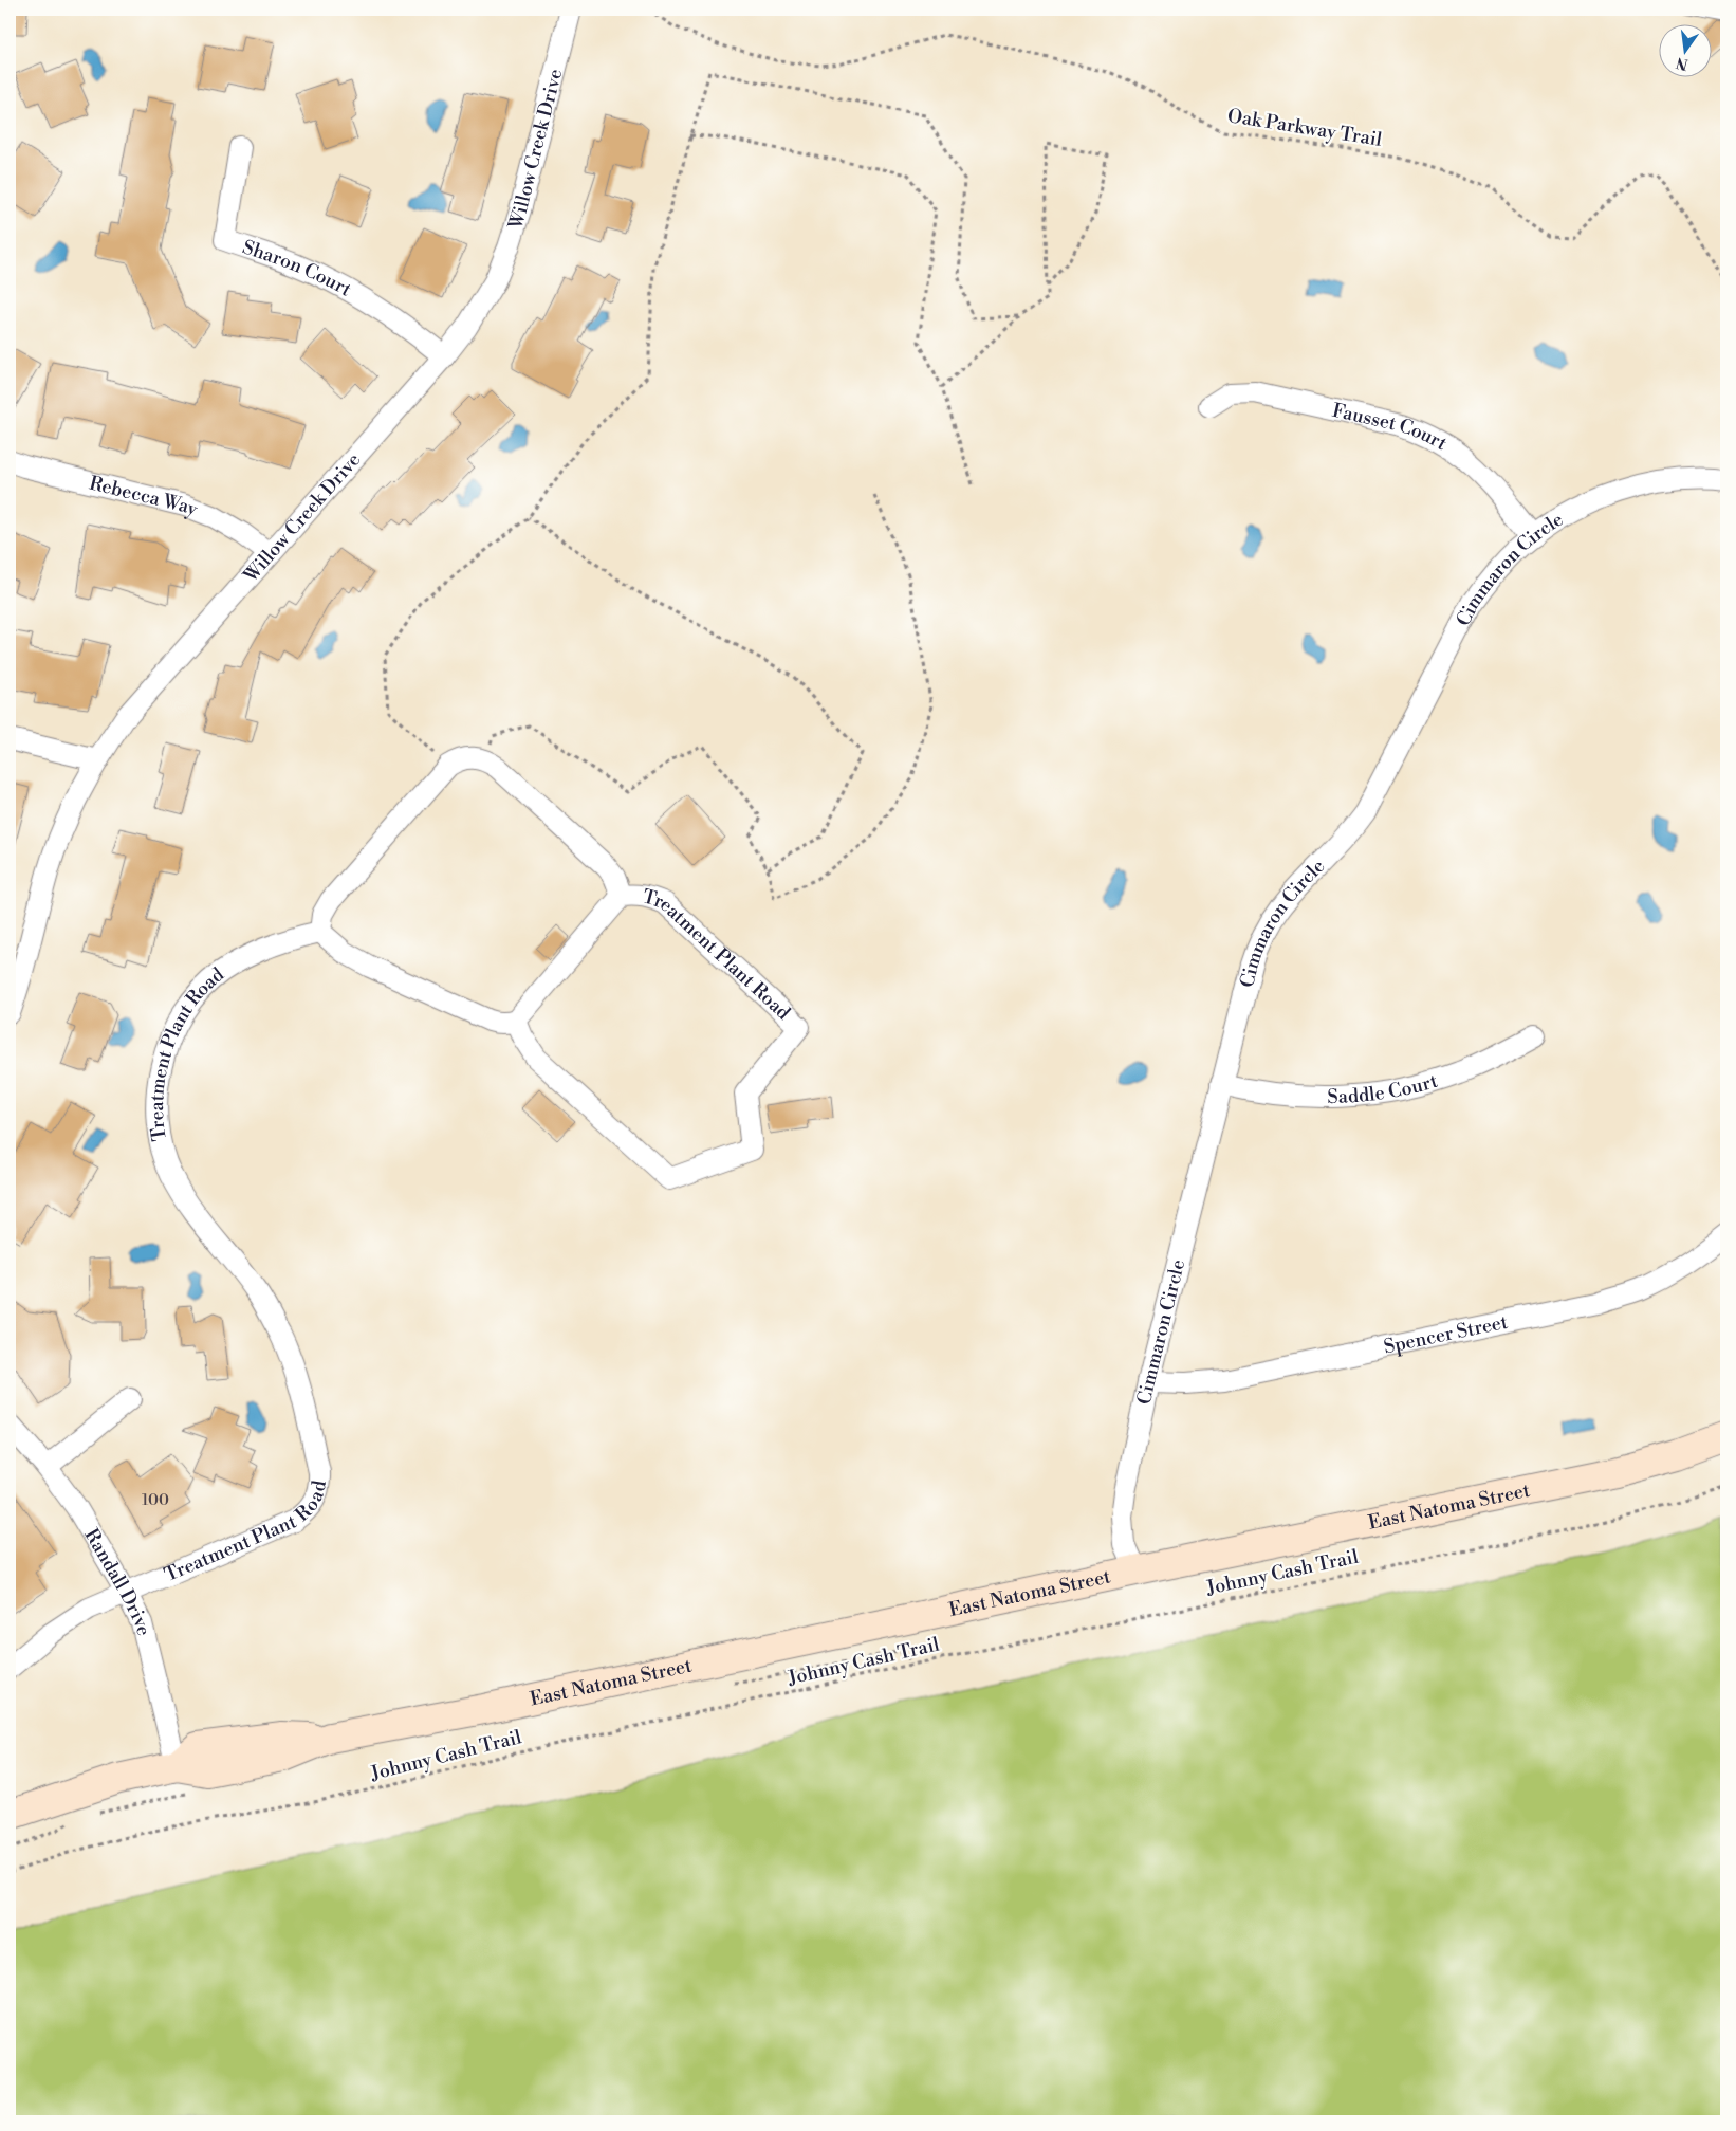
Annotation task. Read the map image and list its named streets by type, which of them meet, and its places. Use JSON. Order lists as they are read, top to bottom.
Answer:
{
  "streets": {
    "main road": ["East Natoma Street"],
    "street": [
      "Willow Creek Drive",
      "Sharon Court",
      "Fausset Court",
      "Rebecca Way",
      "Cimmaron Circle",
      "Treatment Plant Road",
      "Saddle Court",
      "Spencer Street",
      "Randall Drive"
    ],
    "path": ["Oak Parkway Trail", "Johnny Cash Trail"]
  },
  "crossings": [
    ["Willow Creek Drive", "Sharon Court"],
    ["Willow Creek Drive", "Rebecca Way"],
    ["Fausset Court", "Cimmaron Circle"],
    ["Cimmaron Circle", "Saddle Court"],
    ["Cimmaron Circle", "Spencer Street"],
    ["Cimmaron Circle", "East Natoma Street"],
    ["Treatment Plant Road", "Randall Drive"],
    ["East Natoma Street", "Randall Drive"]
  ],
  "house_numbers": ["100"],
  "north": "bottom"
}
